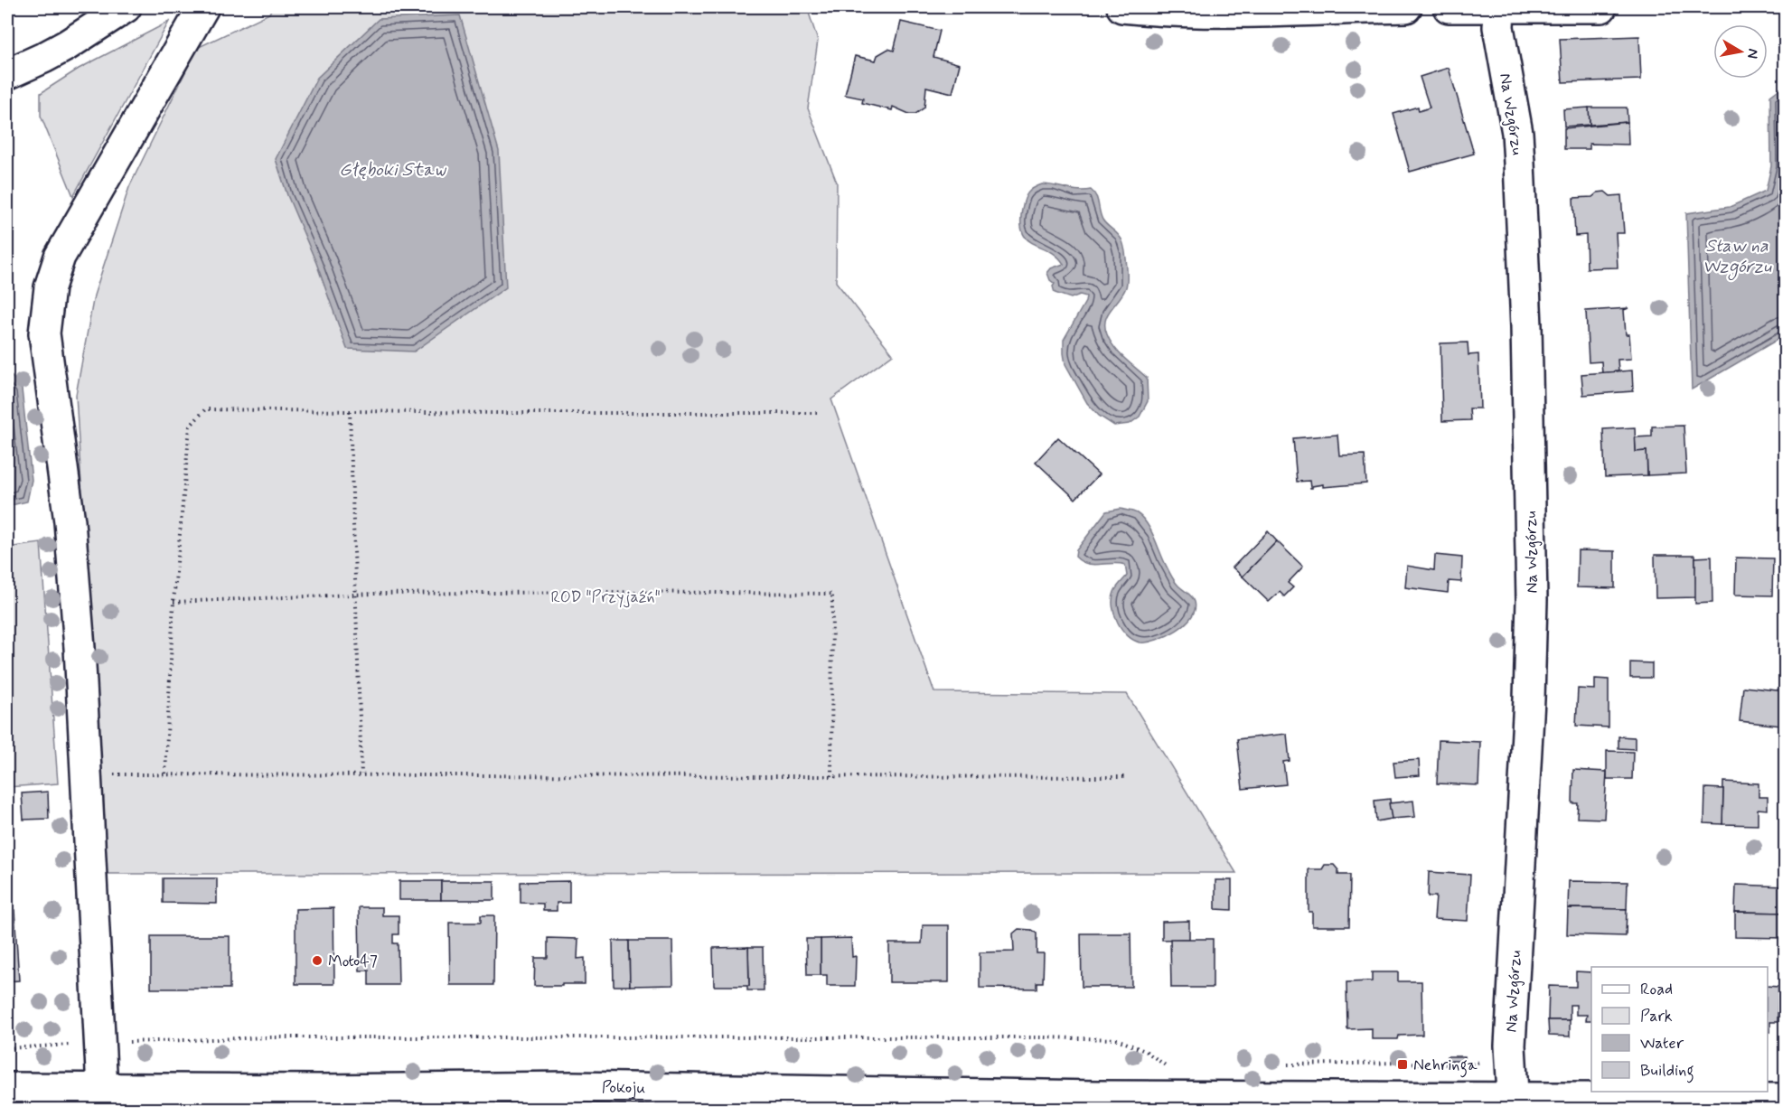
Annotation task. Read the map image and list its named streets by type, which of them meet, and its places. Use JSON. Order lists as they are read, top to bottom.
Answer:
{
  "streets": {
    "street": ["Na Wzgórzu", "Pokoju"]
  },
  "crossings": [
    ["Na Wzgórzu", "Pokoju"]
  ],
  "water": ["Głęboki Staw", "Staw na Wzgórzu"],
  "parks": ["ROD \"Przyjaźń\""],
  "places": {
    "other": ["Moto47"],
    "transit": ["Nehringa"]
  },
  "legend": [
    "Road",
    "Park",
    "Water",
    "Building"
  ],
  "north": "right"
}
